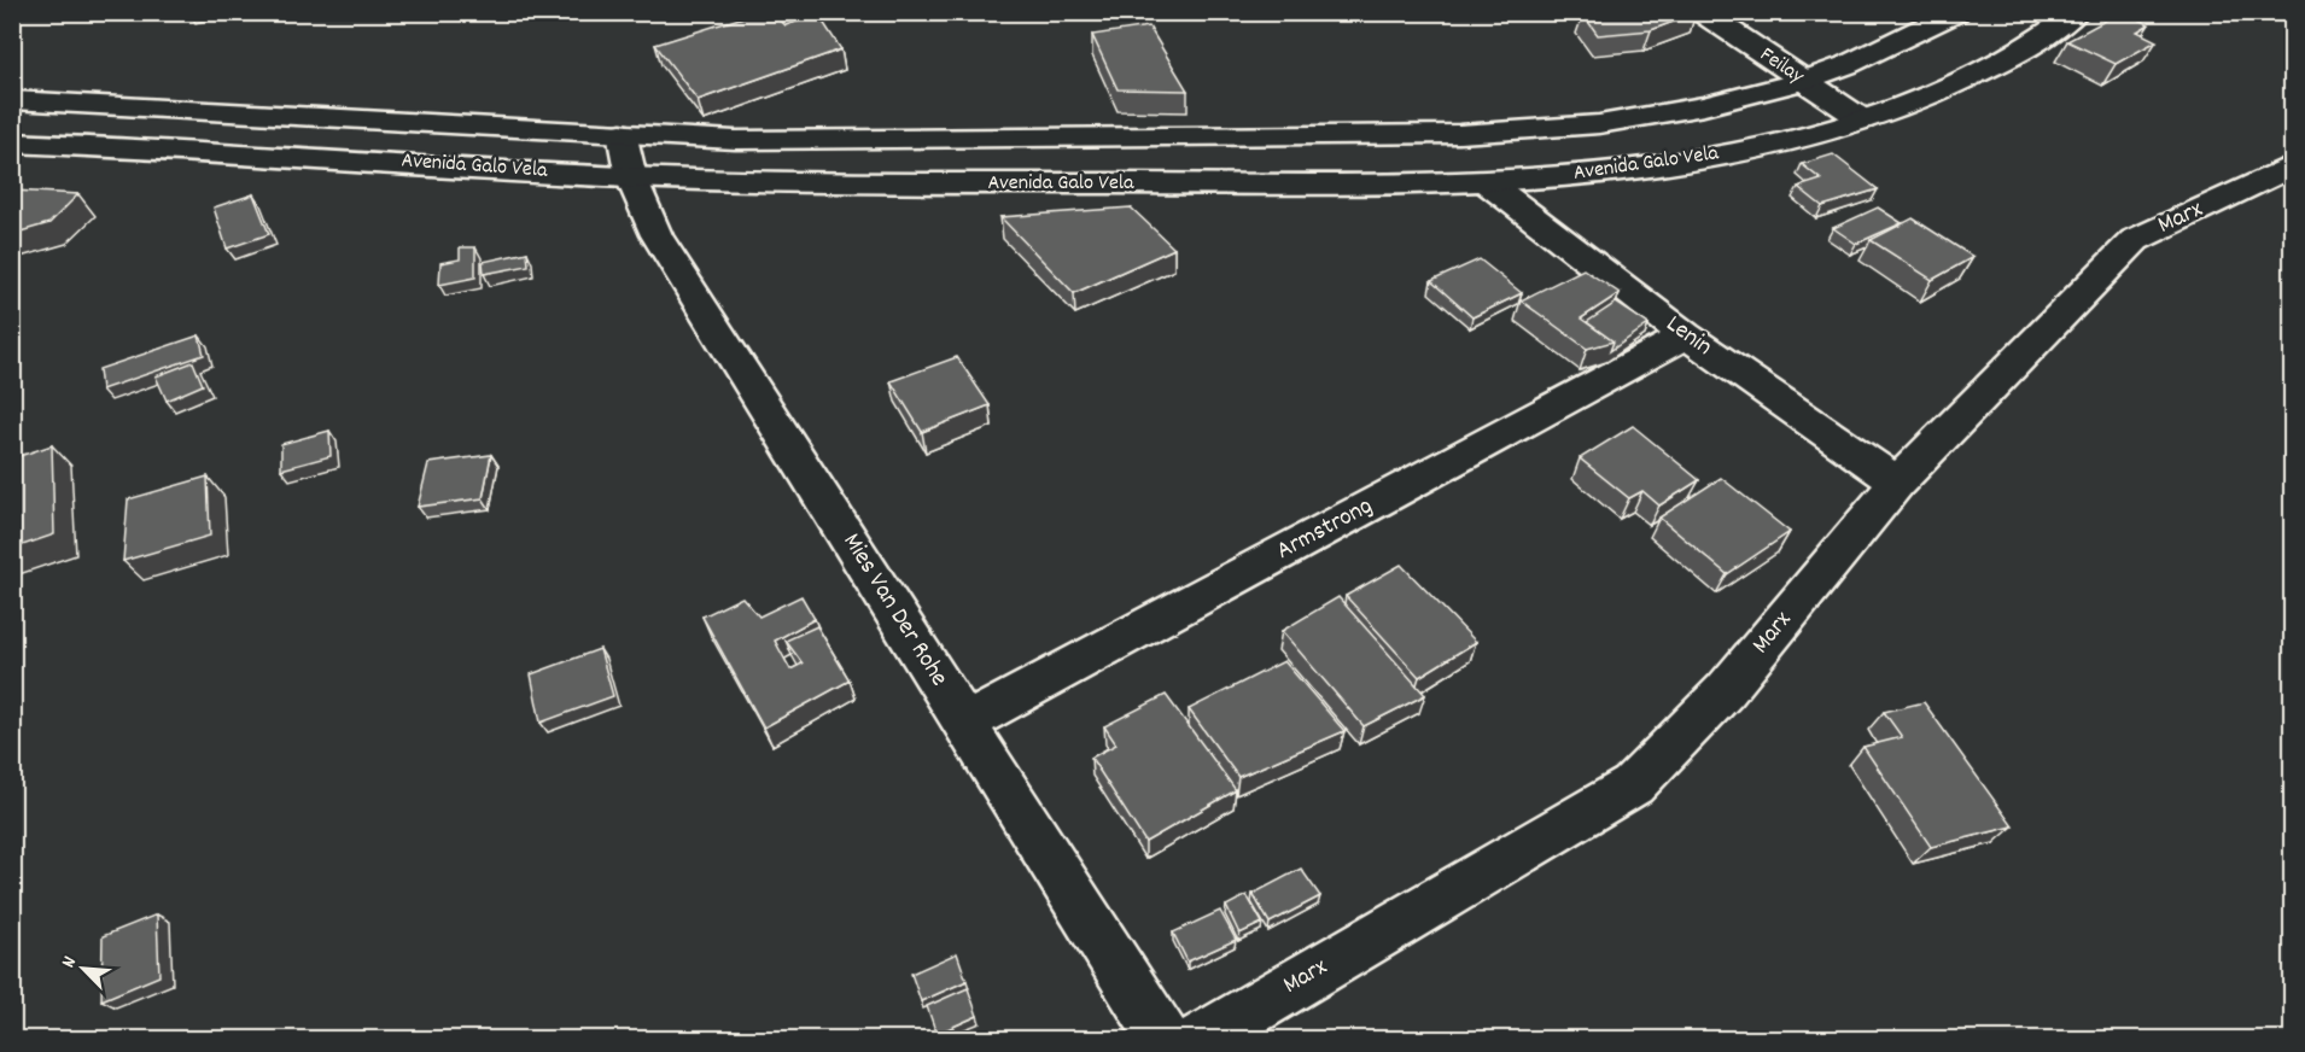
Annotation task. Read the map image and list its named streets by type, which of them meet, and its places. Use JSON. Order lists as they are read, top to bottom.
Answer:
{
  "streets": {
    "main road": [
      "Feilay",
      "Avenida Galo Vela",
      "Marx",
      "Lenin",
      "Armstrong",
      "Mies Van Der Rohe"
    ]
  },
  "crossings": [
    ["Feilay", "Avenida Galo Vela"],
    ["Avenida Galo Vela", "Lenin"],
    ["Avenida Galo Vela", "Mies Van Der Rohe"],
    ["Marx", "Lenin"],
    ["Lenin", "Armstrong"],
    ["Armstrong", "Mies Van Der Rohe"]
  ],
  "north": "top left"
}
